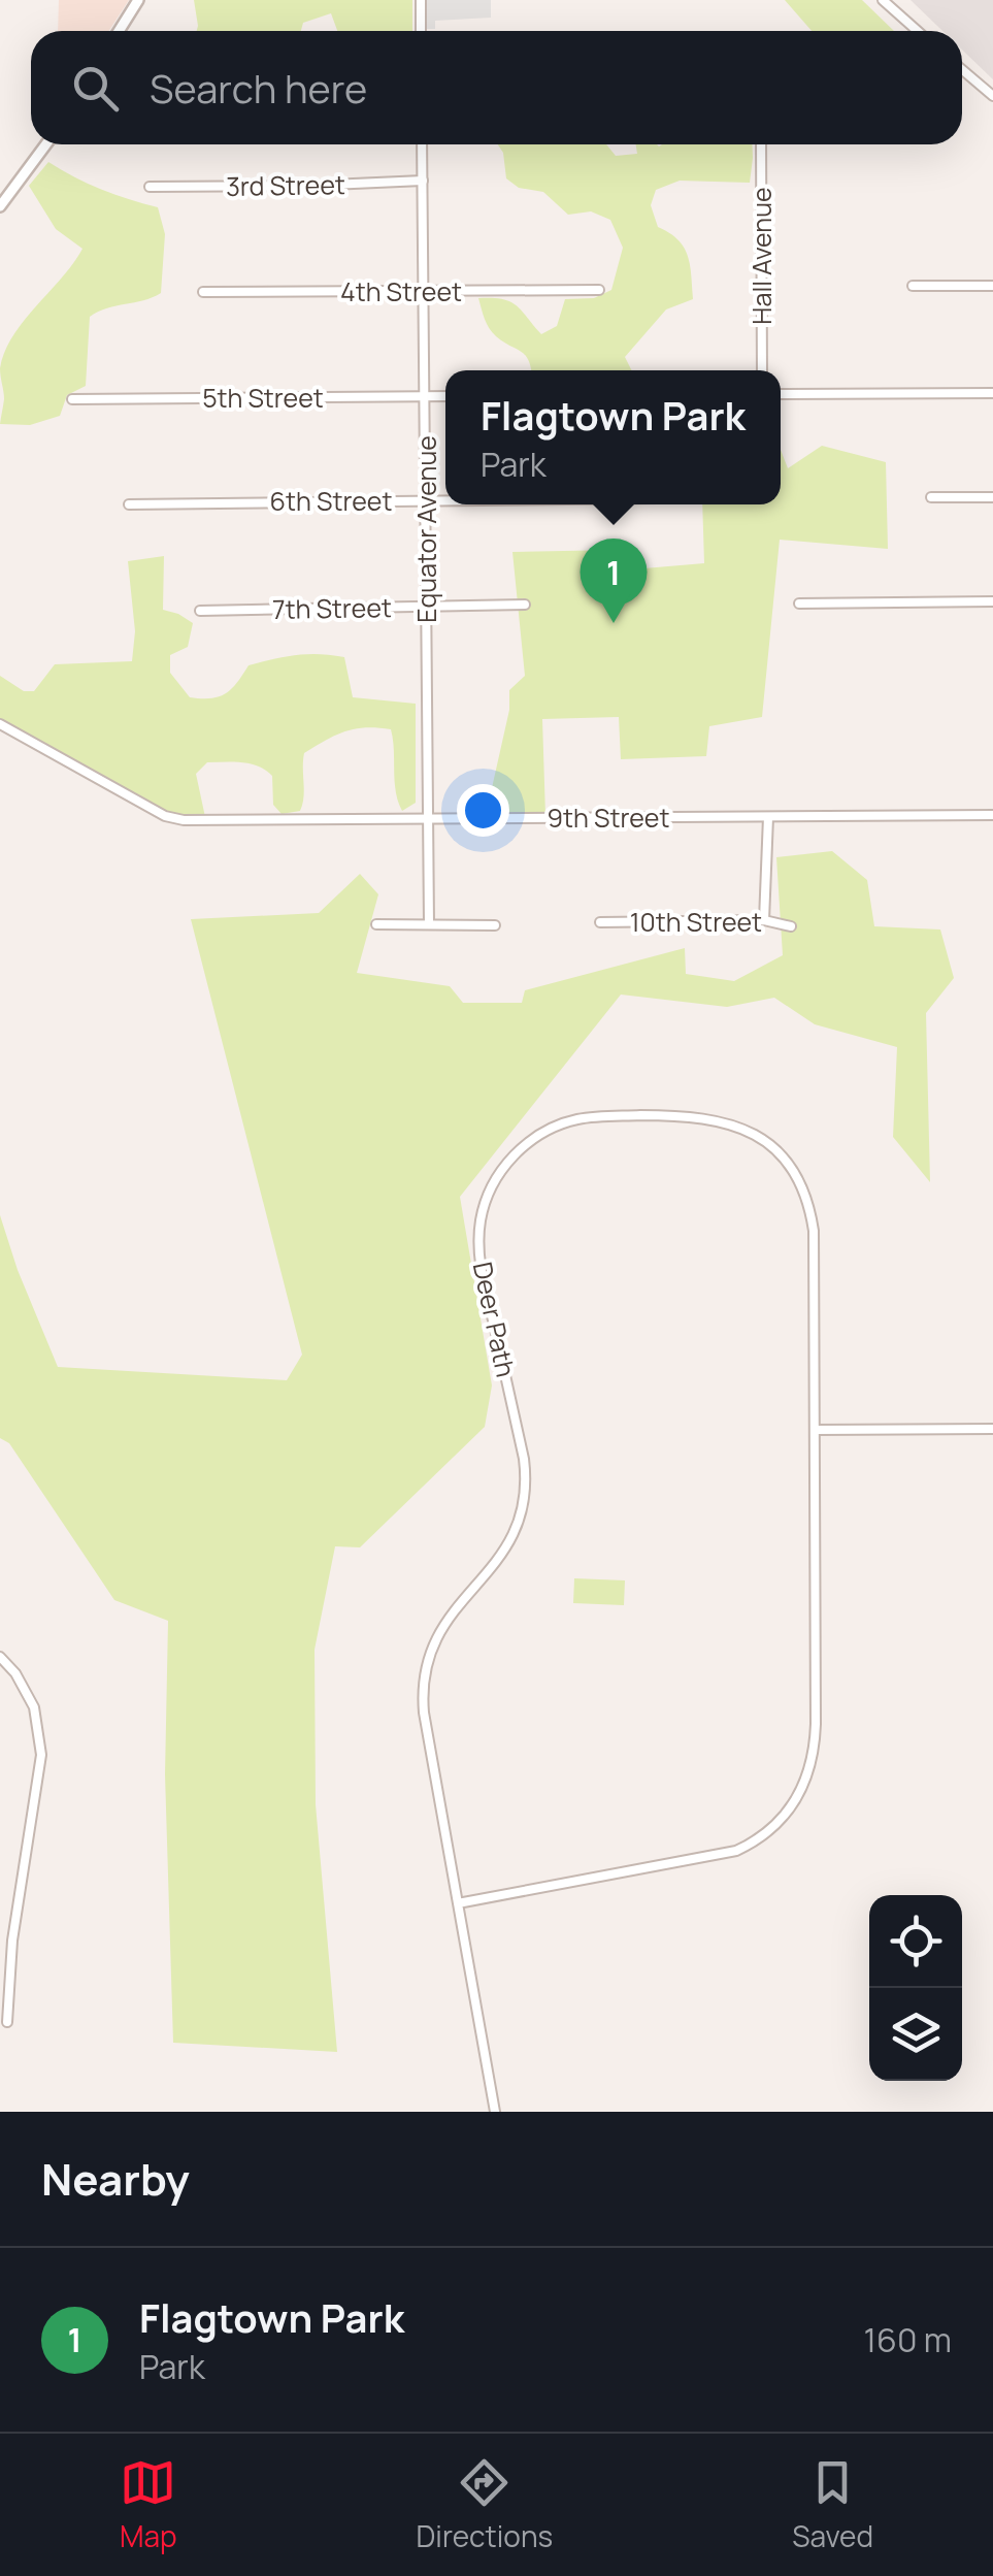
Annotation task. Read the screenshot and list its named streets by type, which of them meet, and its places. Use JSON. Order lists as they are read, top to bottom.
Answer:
{
  "streets": {
    "street": [
      "3rd Street",
      "Hall Avenue",
      "4th Street",
      "5th Street",
      "6th Street",
      "Equator Avenue",
      "7th Street",
      "9th Street",
      "10th Street",
      "Deer Path"
    ]
  },
  "crossings": [
    ["3rd Street", "Equator Avenue"],
    ["4th Street", "Equator Avenue"],
    ["5th Street", "Equator Avenue"],
    ["6th Street", "Equator Avenue"],
    ["Equator Avenue", "7th Street"],
    ["Equator Avenue", "9th Street"]
  ],
  "page": {
    "search": "Search here",
    "popup": ["Flagtown Park", "Park"],
    "pins": "1",
    "heading": "Nearby",
    "list": [
      {
        "mark": "1",
        "name": "Flagtown Park",
        "note": "Park",
        "value": "160 m"
      }
    ],
    "nav": ["Map", "Directions", "Saved"]
  }
}
